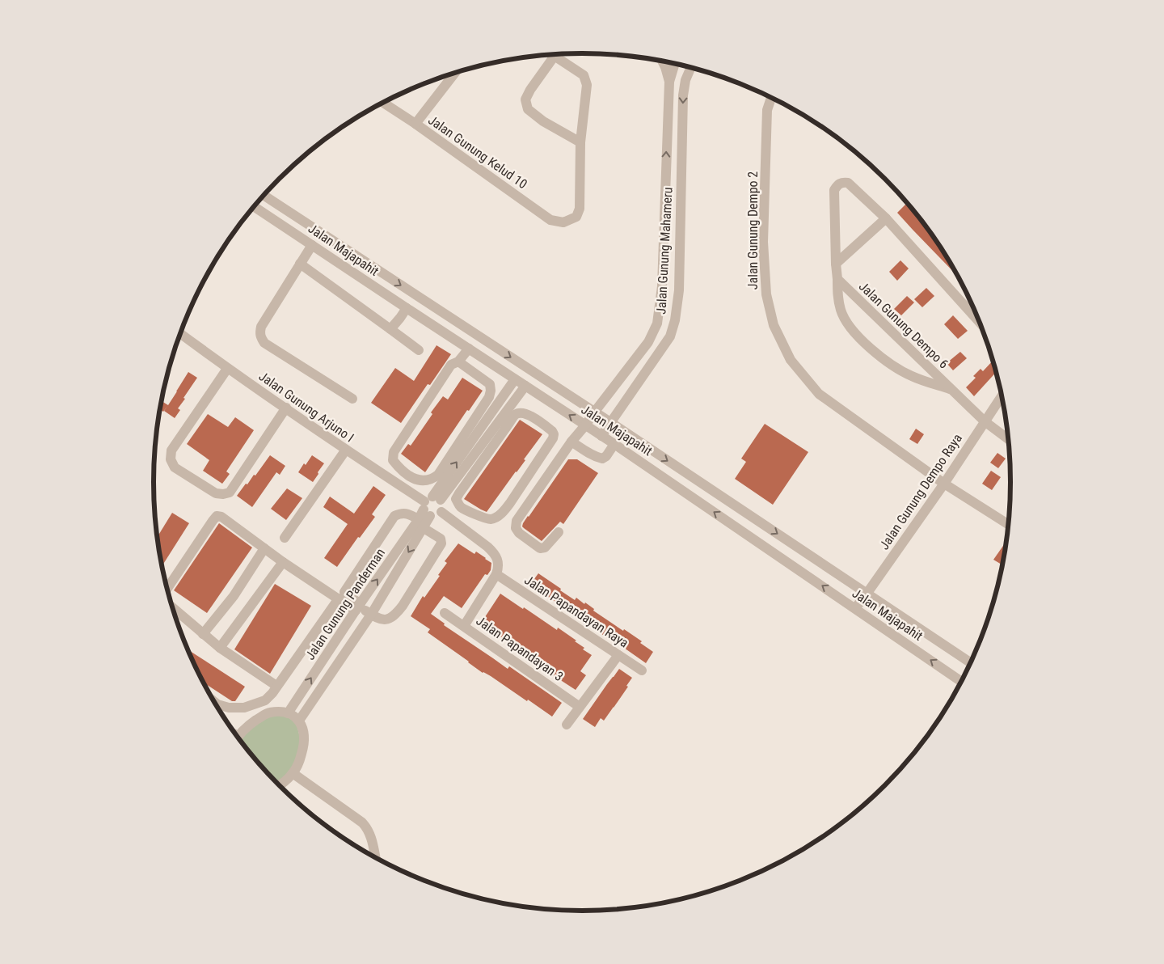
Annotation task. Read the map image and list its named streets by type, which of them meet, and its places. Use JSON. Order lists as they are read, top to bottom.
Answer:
{
  "streets": {
    "street": [
      "Jalan Gunung Kelud 10",
      "Jalan Gunung Dempo 2",
      "Jalan Majapahit",
      "Jalan Gunung Mahameru",
      "Jalan Gunung Dempo 6",
      "Jalan Gunung Arjuno I",
      "Jalan Gunung Dempo Raya",
      "Jalan Gunung Panderman",
      "Jalan Papandayan Raya",
      "Jalan Papandayan 3"
    ]
  },
  "crossings": [
    ["Jalan Gunung Dempo 2", "Jalan Gunung Dempo Raya"],
    ["Jalan Majapahit", "Jalan Gunung Mahameru"],
    ["Jalan Majapahit", "Jalan Gunung Dempo Raya"],
    ["Jalan Majapahit", "Jalan Gunung Panderman"],
    ["Jalan Gunung Dempo 6", "Jalan Gunung Dempo Raya"],
    ["Jalan Gunung Arjuno I", "Jalan Gunung Panderman"]
  ]
}
